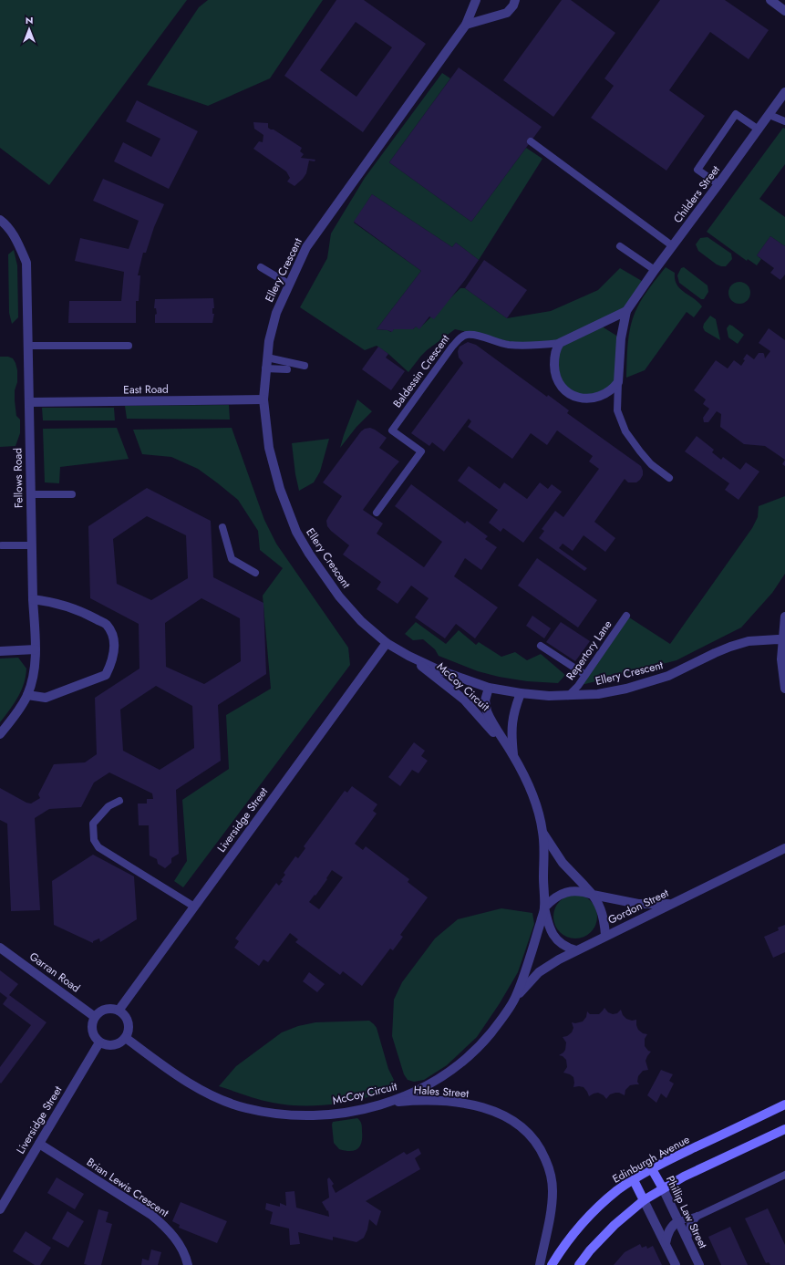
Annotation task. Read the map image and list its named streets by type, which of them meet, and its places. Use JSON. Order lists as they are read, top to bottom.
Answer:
{
  "streets": {
    "main road": ["Edinburgh Avenue", "Phillip Law Street"],
    "street": [
      "Childers Street",
      "Ellery Crescent",
      "East Road",
      "Fellows Road",
      "McCoy Circuit",
      "Liversidge Street",
      "Gordon Street",
      "Garran Road",
      "Hales Street",
      "Brian Lewis Crescent"
    ],
    "lane": ["Baldessin Crescent", "Repertory Lane"]
  },
  "crossings": [
    ["Ellery Crescent", "East Road"],
    ["Ellery Crescent", "Repertory Lane"],
    ["Ellery Crescent", "McCoy Circuit"],
    ["Ellery Crescent", "Liversidge Street"],
    ["East Road", "Fellows Road"],
    ["McCoy Circuit", "Liversidge Street"],
    ["McCoy Circuit", "Gordon Street"],
    ["McCoy Circuit", "Garran Road"],
    ["McCoy Circuit", "Hales Street"],
    ["Liversidge Street", "Garran Road"],
    ["Liversidge Street", "Brian Lewis Crescent"],
    ["Edinburgh Avenue", "Phillip Law Street"]
  ],
  "north": "top"
}
